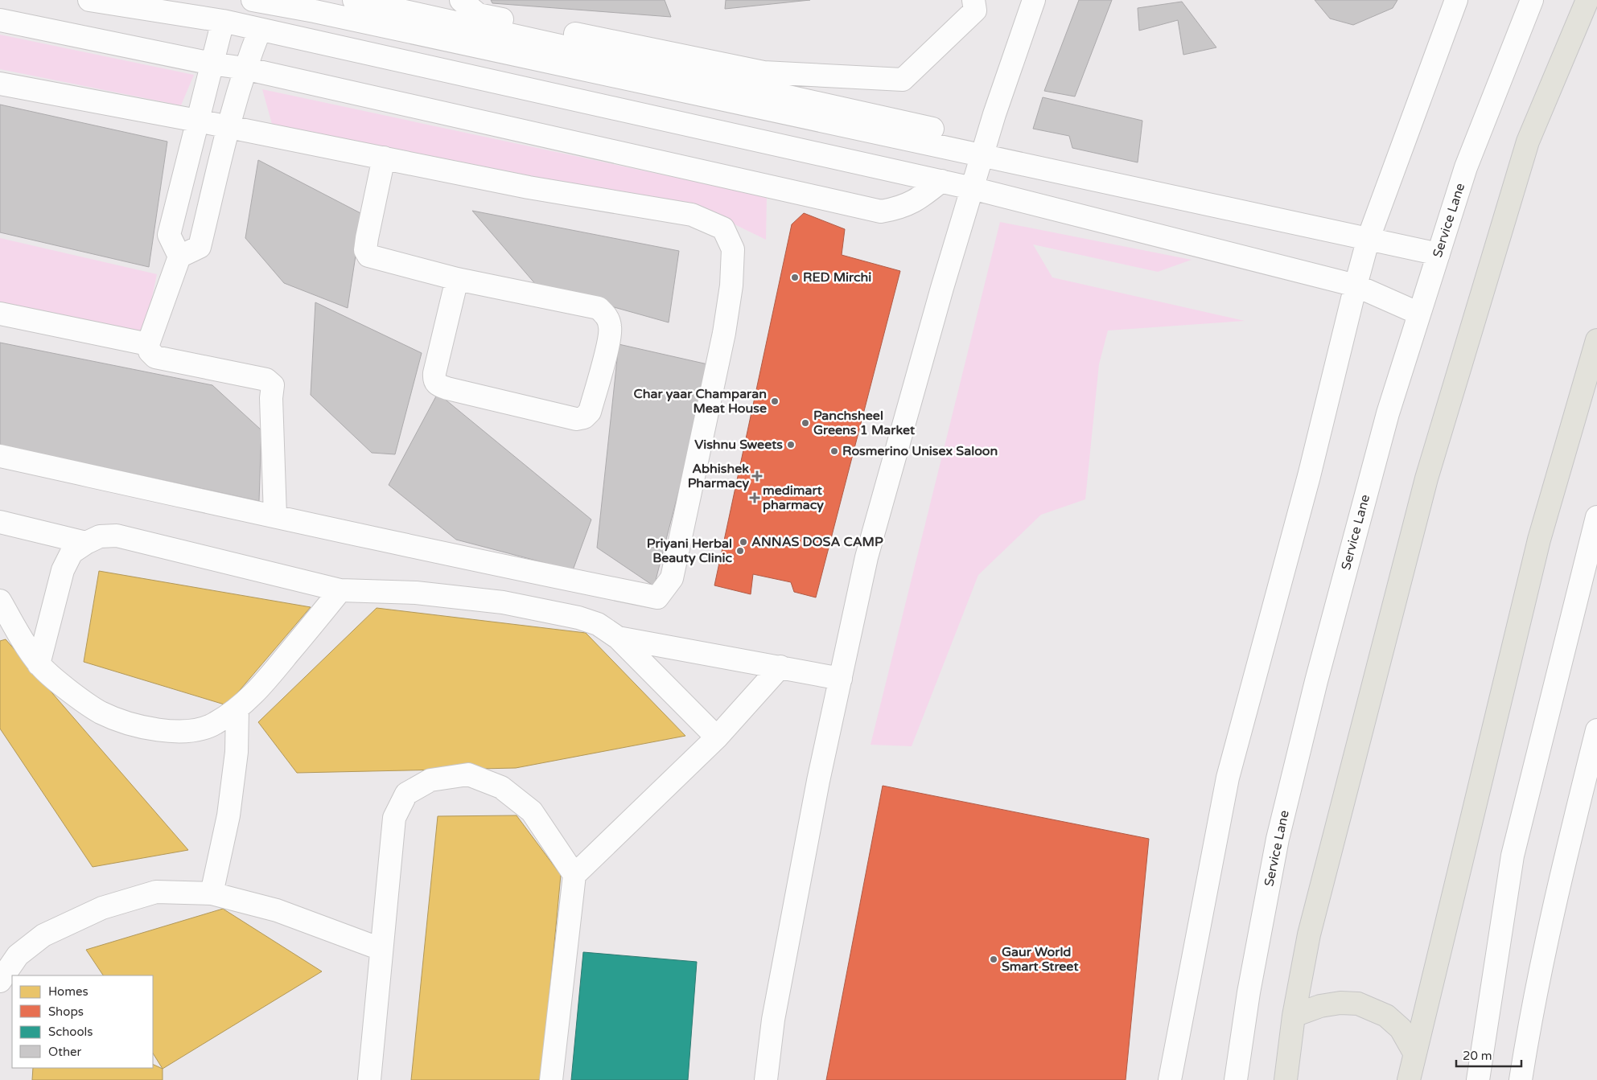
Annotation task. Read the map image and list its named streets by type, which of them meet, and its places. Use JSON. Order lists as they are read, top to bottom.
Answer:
{
  "streets": {
    "street": ["Service Lane"]
  },
  "places": {
    "other": [
      "RED Mirchi",
      "Char yaar Champaran Meat House",
      "Panchsheel Greens 1 Market",
      "Vishnu Sweets",
      "Rosmerino Unisex Saloon",
      "ANNAS DOSA CAMP",
      "Priyani Herbal Beauty Clinic",
      "Gaur World Smart Street"
    ],
    "health": ["Abhishek Pharmacy", "medimart pharmacy"]
  },
  "legend": [
    "Homes",
    "Shops",
    "Schools",
    "Other"
  ],
  "scale_bar": "20 m"
}
